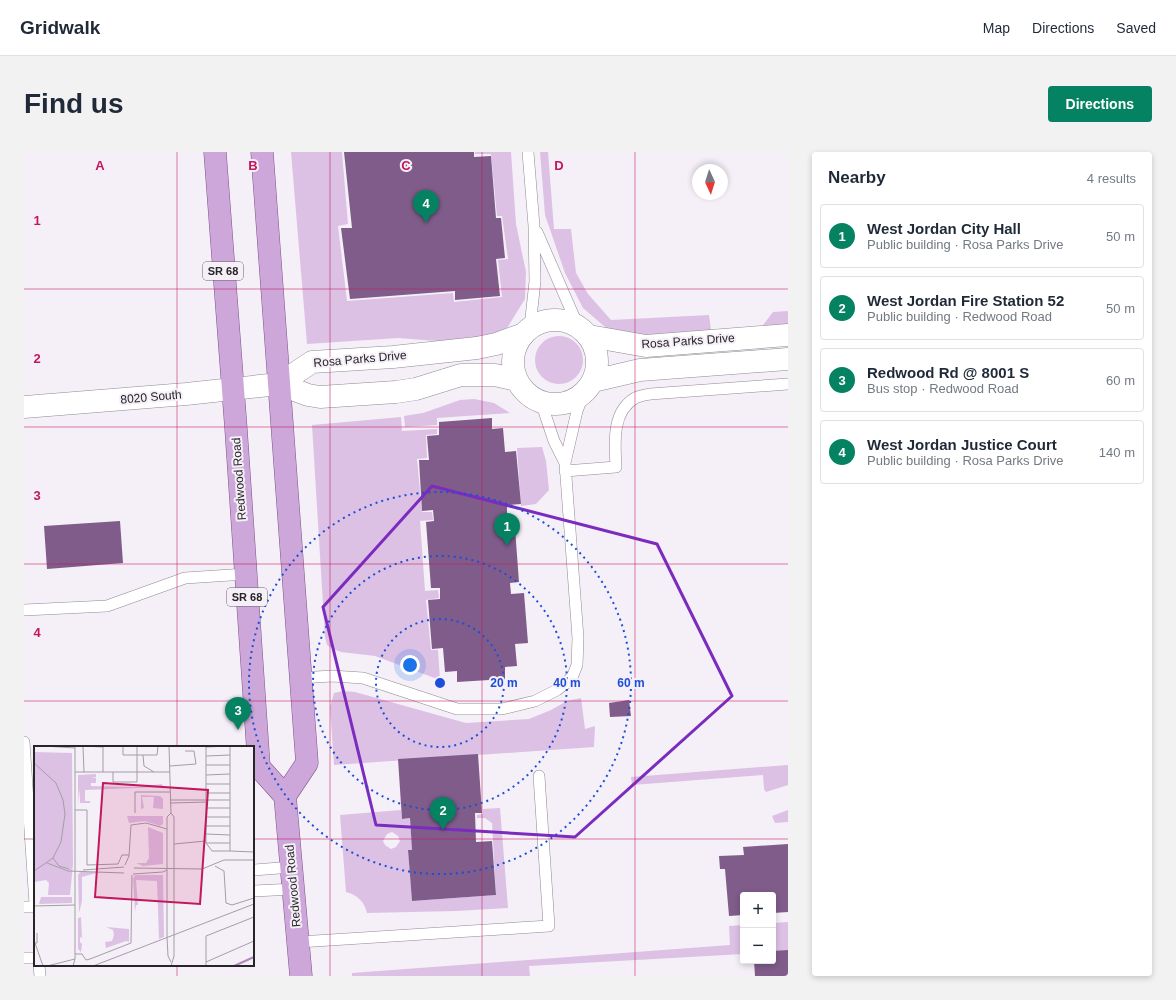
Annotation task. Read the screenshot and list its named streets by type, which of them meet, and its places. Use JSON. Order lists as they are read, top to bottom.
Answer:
{
  "streets": {
    "main road": ["SR 68", "Redwood Road"],
    "street": ["Rosa Parks Drive", "8020 South"]
  },
  "crossings": [
    ["Rosa Parks Drive", "8020 South"],
    ["8020 South", "Redwood Road"]
  ],
  "north": "bottom",
  "page": {
    "header": "Gridwalk",
    "nav": ["Map", "Directions", "Saved"],
    "buttons": "Directions",
    "title": "Find us",
    "heading": ["Nearby", "4 results"],
    "pins": [
      "4",
      "1",
      "3",
      "2"
    ],
    "list": [
      {
        "mark": "1",
        "name": "West Jordan City Hall",
        "note": "Public building · Rosa Parks Drive",
        "value": "50 m"
      },
      {
        "mark": "2",
        "name": "West Jordan Fire Station 52",
        "note": "Public building · Redwood Road",
        "value": "50 m"
      },
      {
        "mark": "3",
        "name": "Redwood Rd @ 8001 S",
        "note": "Bus stop · Redwood Road",
        "value": "60 m"
      },
      {
        "mark": "4",
        "name": "West Jordan Justice Court",
        "note": "Public building · Rosa Parks Drive",
        "value": "140 m"
      }
    ],
    "map_buttons": ["+", "−"]
  },
  "grid": {
    "columns": [
      "A",
      "B",
      "C",
      "D"
    ],
    "rows": [
      "1",
      "2",
      "3",
      "4"
    ]
  },
  "rings": ["20 m", "40 m", "60 m"]
}
